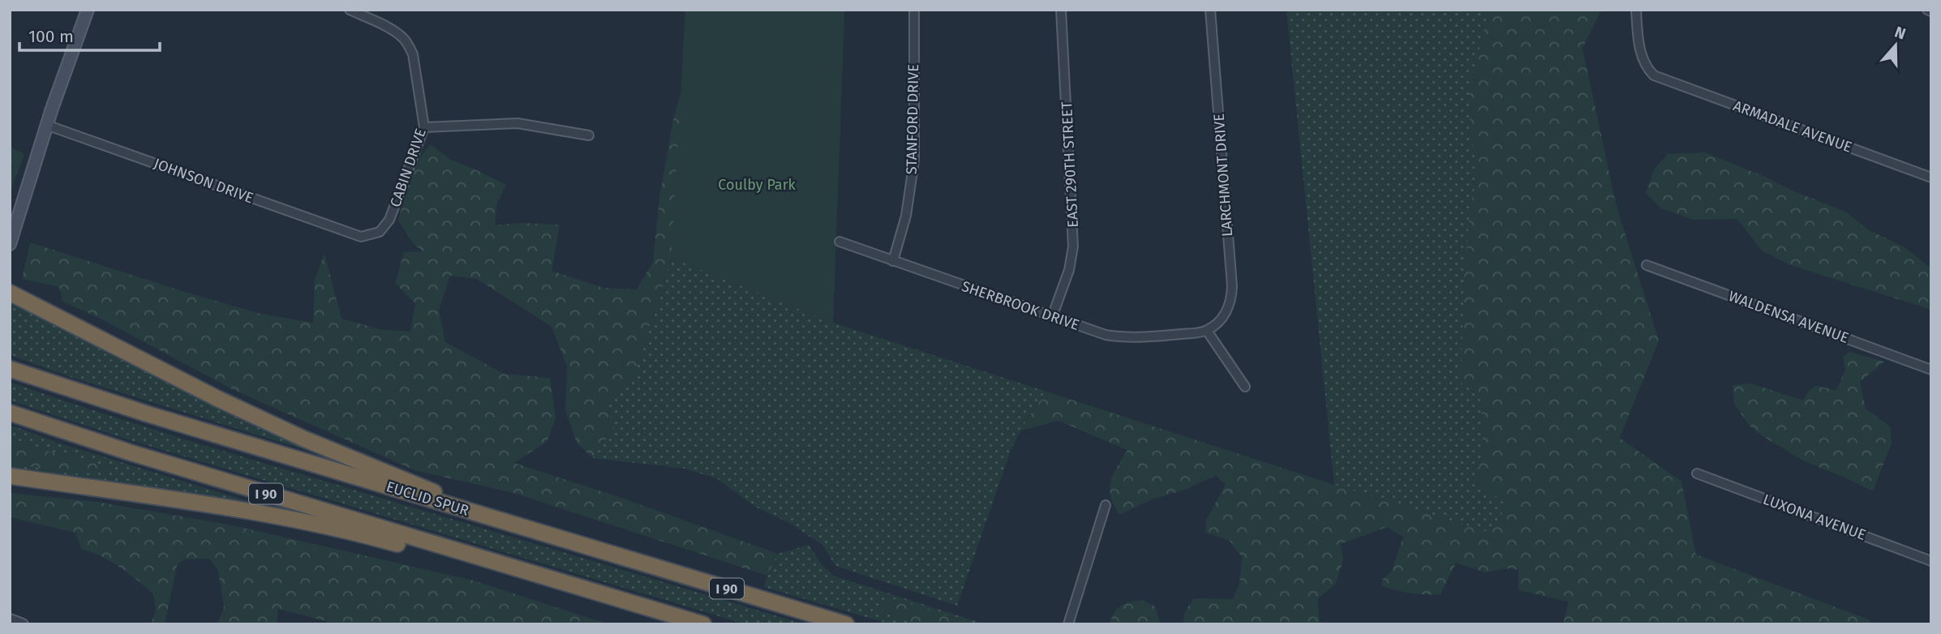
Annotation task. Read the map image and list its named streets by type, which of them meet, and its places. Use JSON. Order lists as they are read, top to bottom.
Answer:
{
  "streets": {
    "highway": ["I 90", "EUCLID SPUR"],
    "street": [
      "STANFORD DRIVE",
      "ARMADALE AVENUE",
      "EAST 290TH STREET",
      "CABIN DRIVE",
      "LARCHMONT DRIVE",
      "JOHNSON DRIVE",
      "SHERBROOK DRIVE",
      "WALDENSA AVENUE",
      "LUXONA AVENUE"
    ]
  },
  "crossings": [
    ["STANFORD DRIVE", "SHERBROOK DRIVE"],
    ["EAST 290TH STREET", "SHERBROOK DRIVE"],
    ["CABIN DRIVE", "JOHNSON DRIVE"],
    ["LARCHMONT DRIVE", "SHERBROOK DRIVE"]
  ],
  "parks": ["Coulby Park"],
  "scale_bar": "100 m",
  "north": "top"
}
